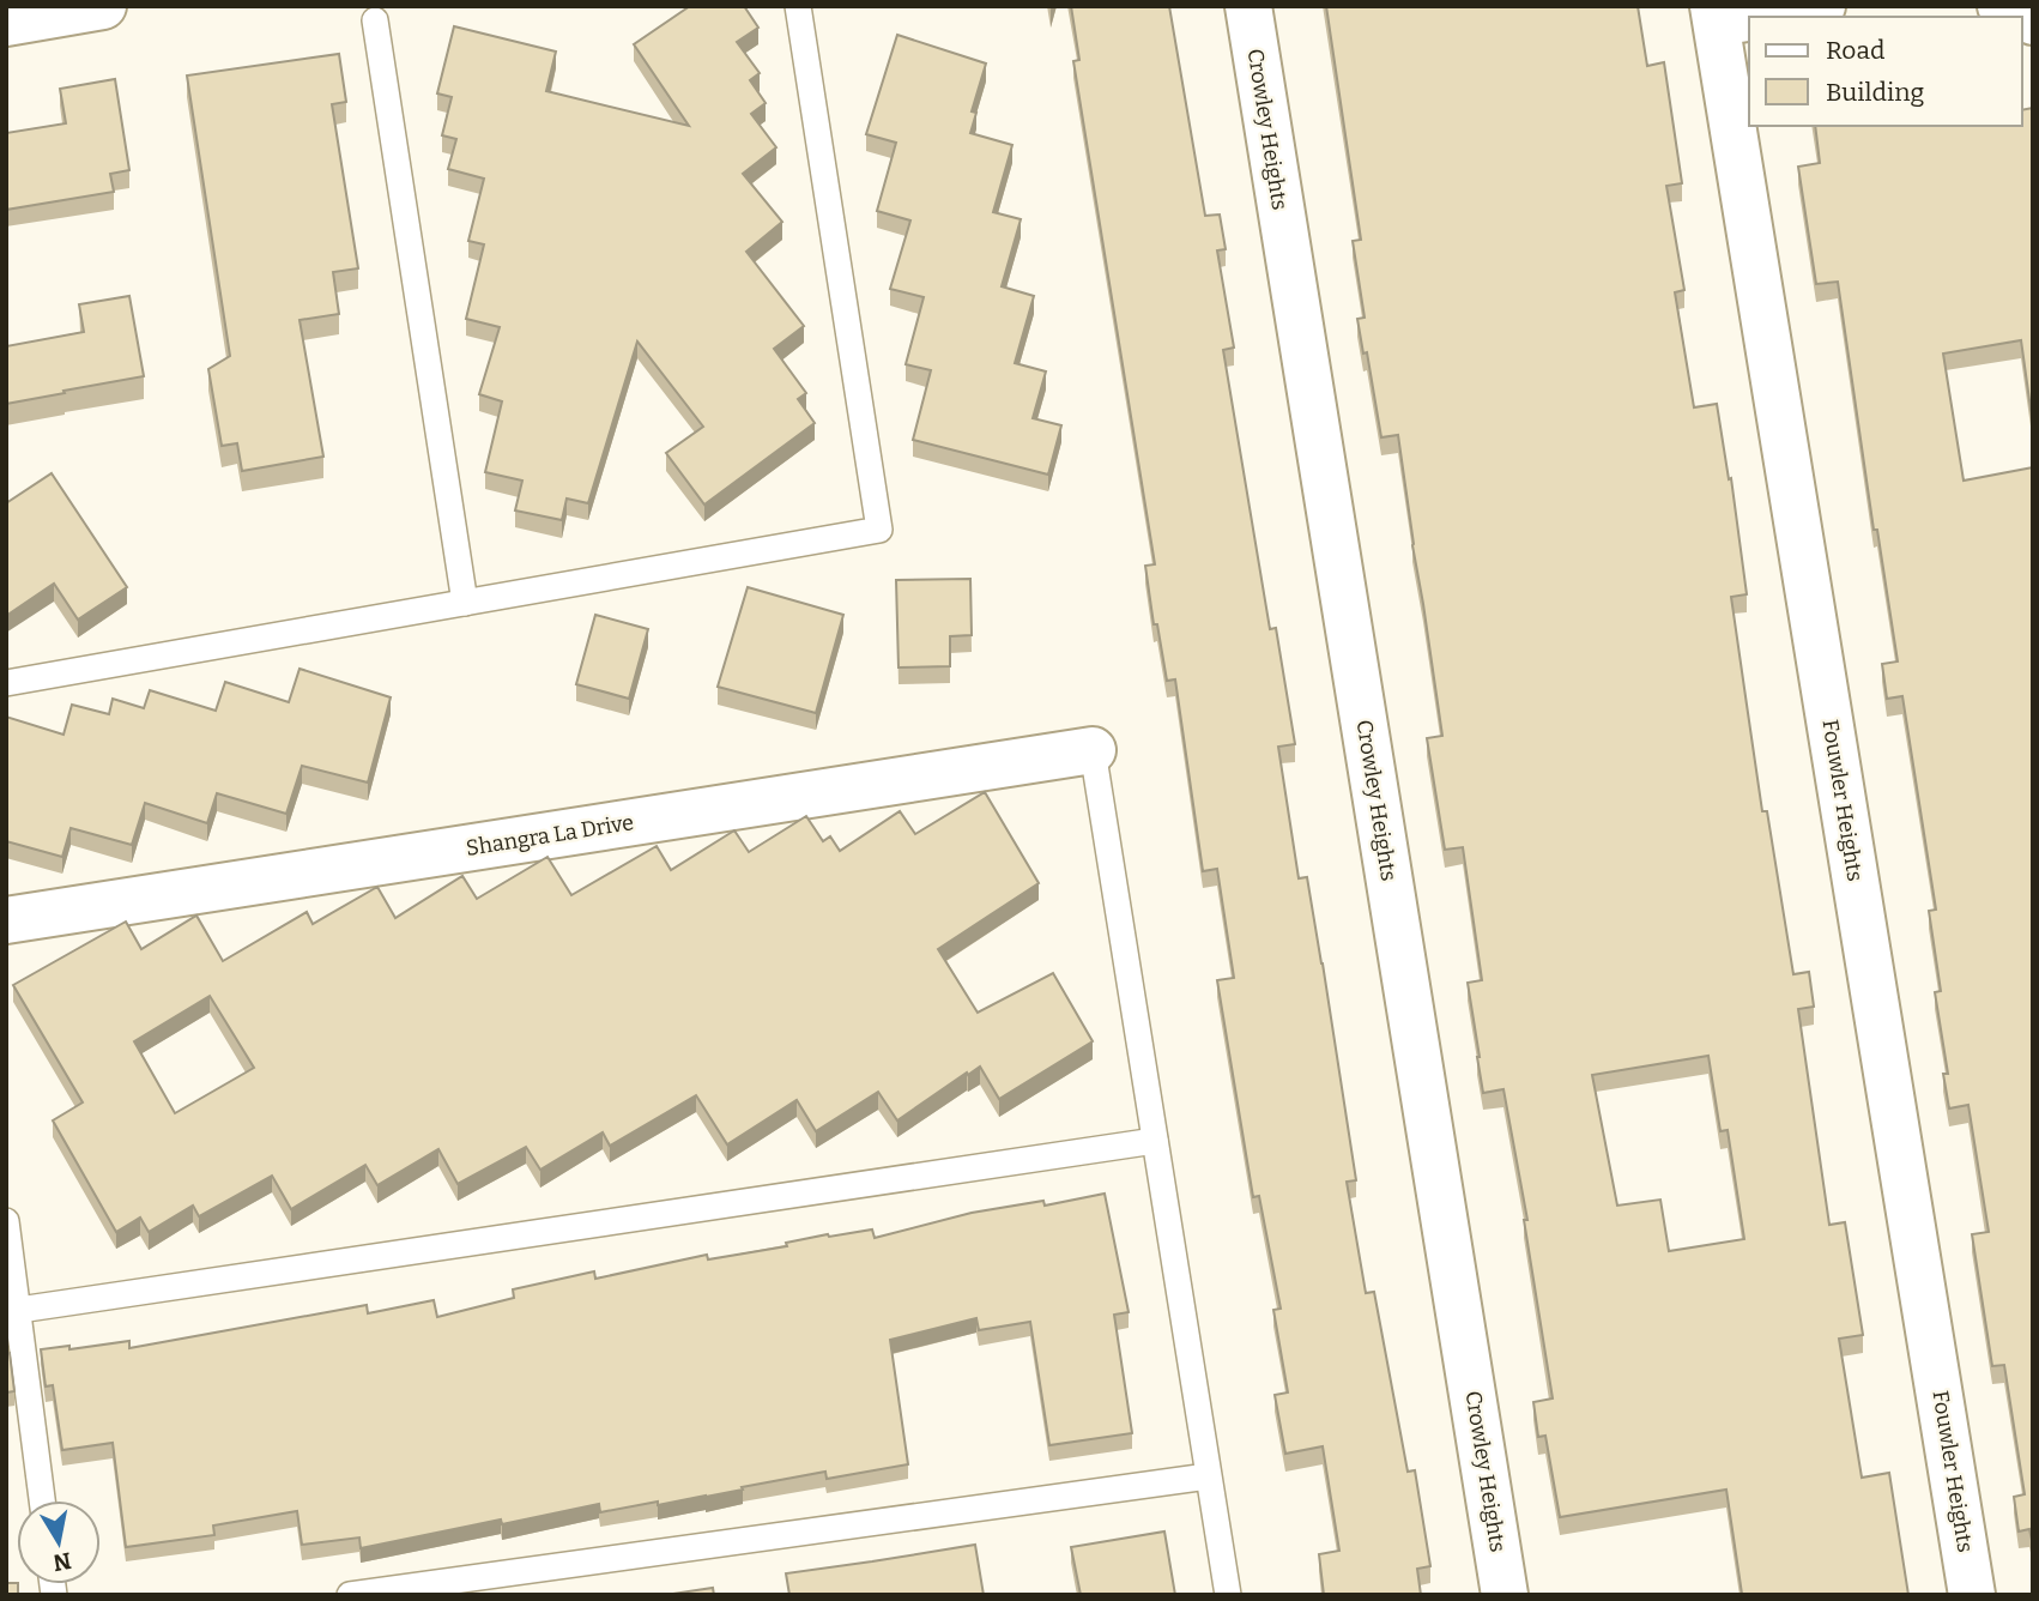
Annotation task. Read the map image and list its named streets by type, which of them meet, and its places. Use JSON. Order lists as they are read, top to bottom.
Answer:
{
  "streets": {
    "street": ["Crowley Heights", "Fouwler Heights", "Shangra La Drive"]
  },
  "legend": ["Road", "Building"],
  "north": "bottom"
}
